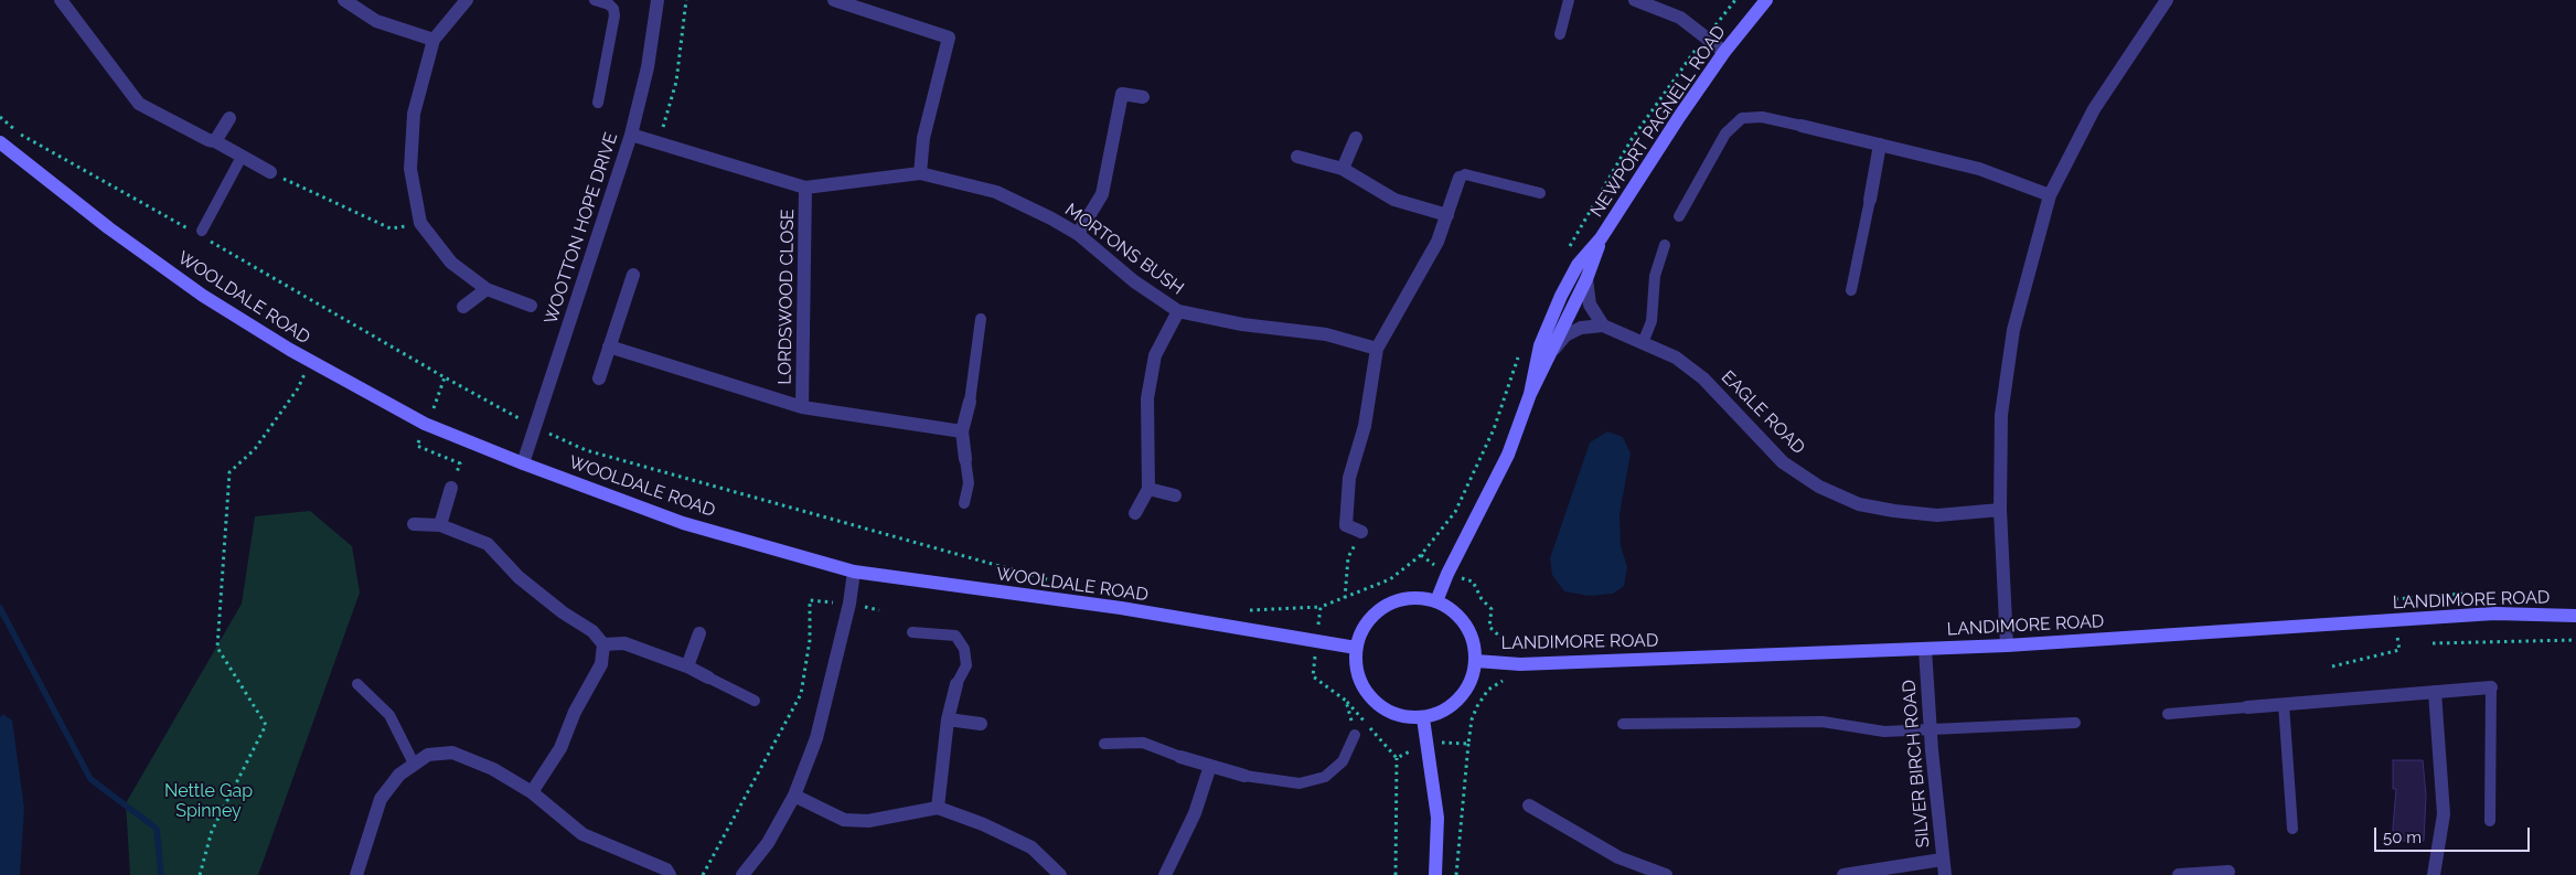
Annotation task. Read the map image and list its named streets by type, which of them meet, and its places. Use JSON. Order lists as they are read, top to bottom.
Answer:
{
  "streets": {
    "street": [
      "NEWPORT PAGNELL ROAD",
      "WOOTTON HOPE DRIVE",
      "MORTONS BUSH",
      "LORDSWOOD CLOSE",
      "WOOLDALE ROAD",
      "EAGLE ROAD",
      "LANDIMORE ROAD",
      "SILVER BIRCH ROAD"
    ]
  },
  "crossings": [
    ["NEWPORT PAGNELL ROAD", "WOOLDALE ROAD"],
    ["NEWPORT PAGNELL ROAD", "LANDIMORE ROAD"],
    ["WOOTTON HOPE DRIVE", "MORTONS BUSH"],
    ["WOOTTON HOPE DRIVE", "WOOLDALE ROAD"],
    ["MORTONS BUSH", "LORDSWOOD CLOSE"],
    ["WOOLDALE ROAD", "LANDIMORE ROAD"],
    ["LANDIMORE ROAD", "SILVER BIRCH ROAD"]
  ],
  "parks": ["Nettle Gap Spinney"],
  "scale_bar": "50 m"
}
